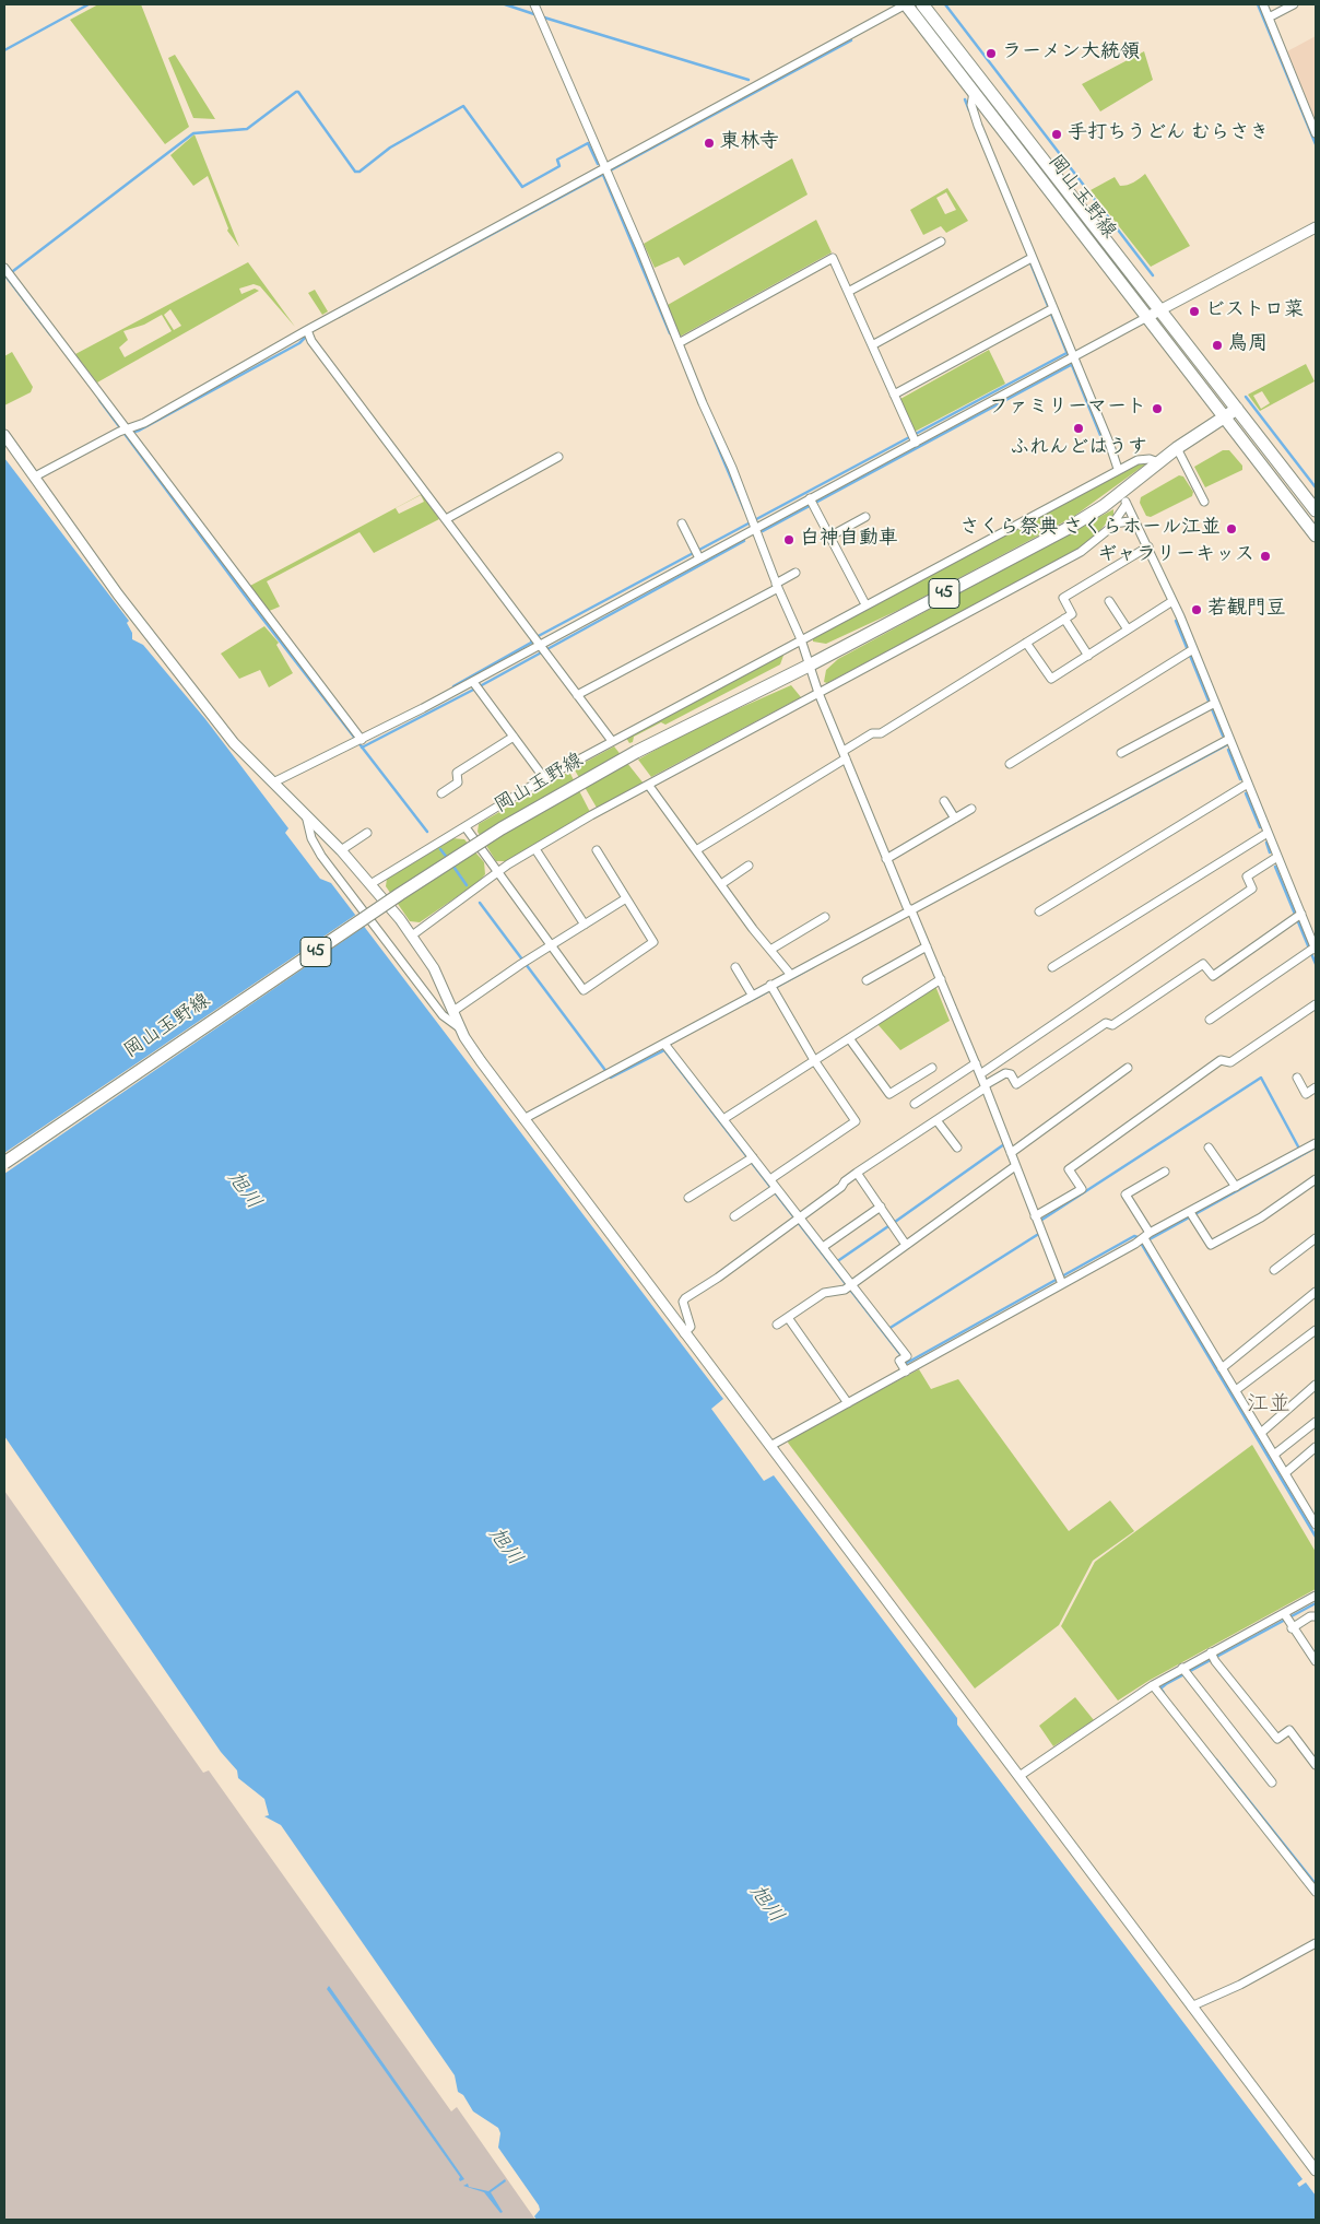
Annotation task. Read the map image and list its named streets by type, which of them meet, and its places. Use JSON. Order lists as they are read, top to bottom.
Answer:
{
  "streets": {
    "main road": ["岡山玉野線", "45"]
  },
  "districts": ["江並"],
  "water": ["旭川"],
  "places": [
    "ラーメン大統領",
    "手打ちうどん むらさき",
    "東林寺",
    "ビストロ菜",
    "鳥周",
    "ファミリーマート",
    "ふれんどはうす",
    "さくら祭典 さくらホール江並",
    "白神自動車",
    "ギャラリーキッス",
    "若観門豆"
  ]
}
